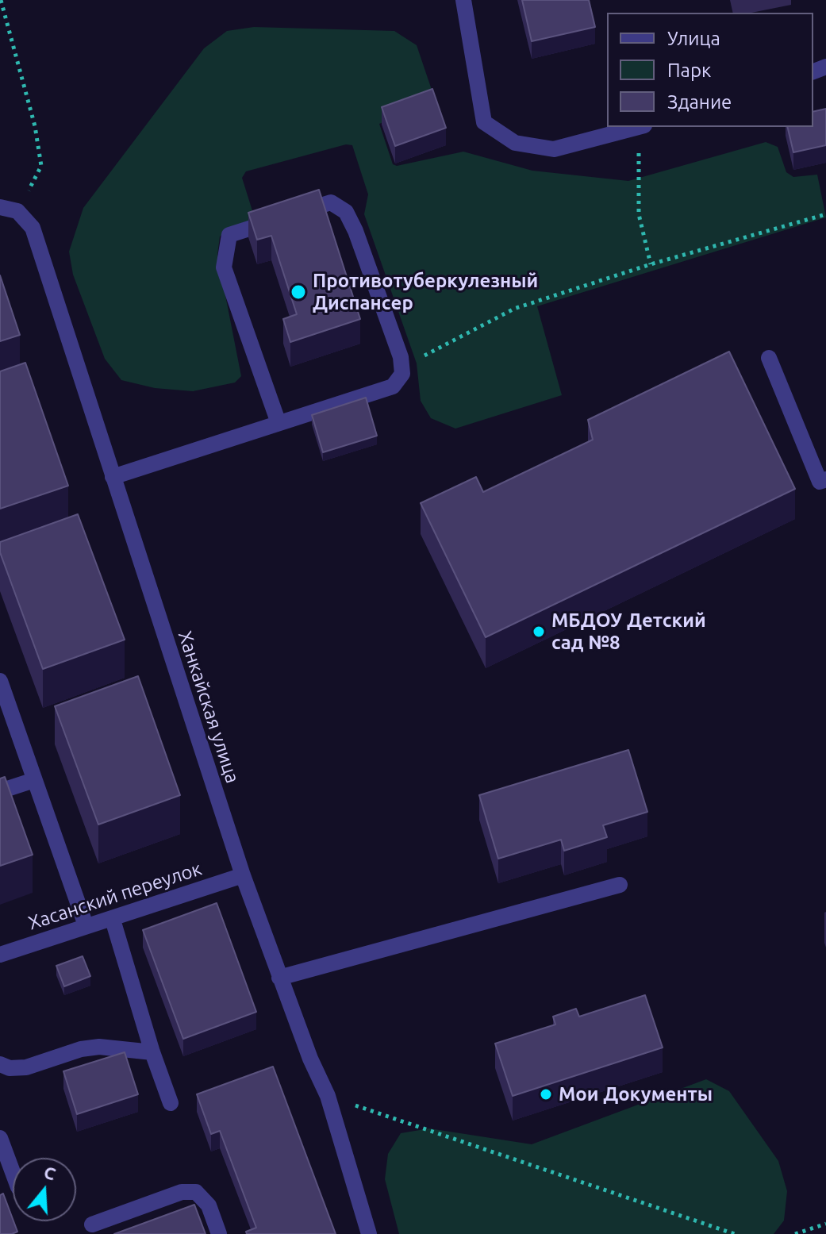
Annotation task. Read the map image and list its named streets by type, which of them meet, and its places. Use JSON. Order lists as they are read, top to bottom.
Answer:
{
  "streets": {
    "street": ["Ханкайская улица", "Хасанский переулок"]
  },
  "crossings": [
    ["Ханкайская улица", "Хасанский переулок"]
  ],
  "places": ["Противотуберкулезный Диспансер", "МБДОУ Детский сад №8", "Мои Документы"],
  "legend": ["Улица", "Парк", "Здание"],
  "north": "top"
}
